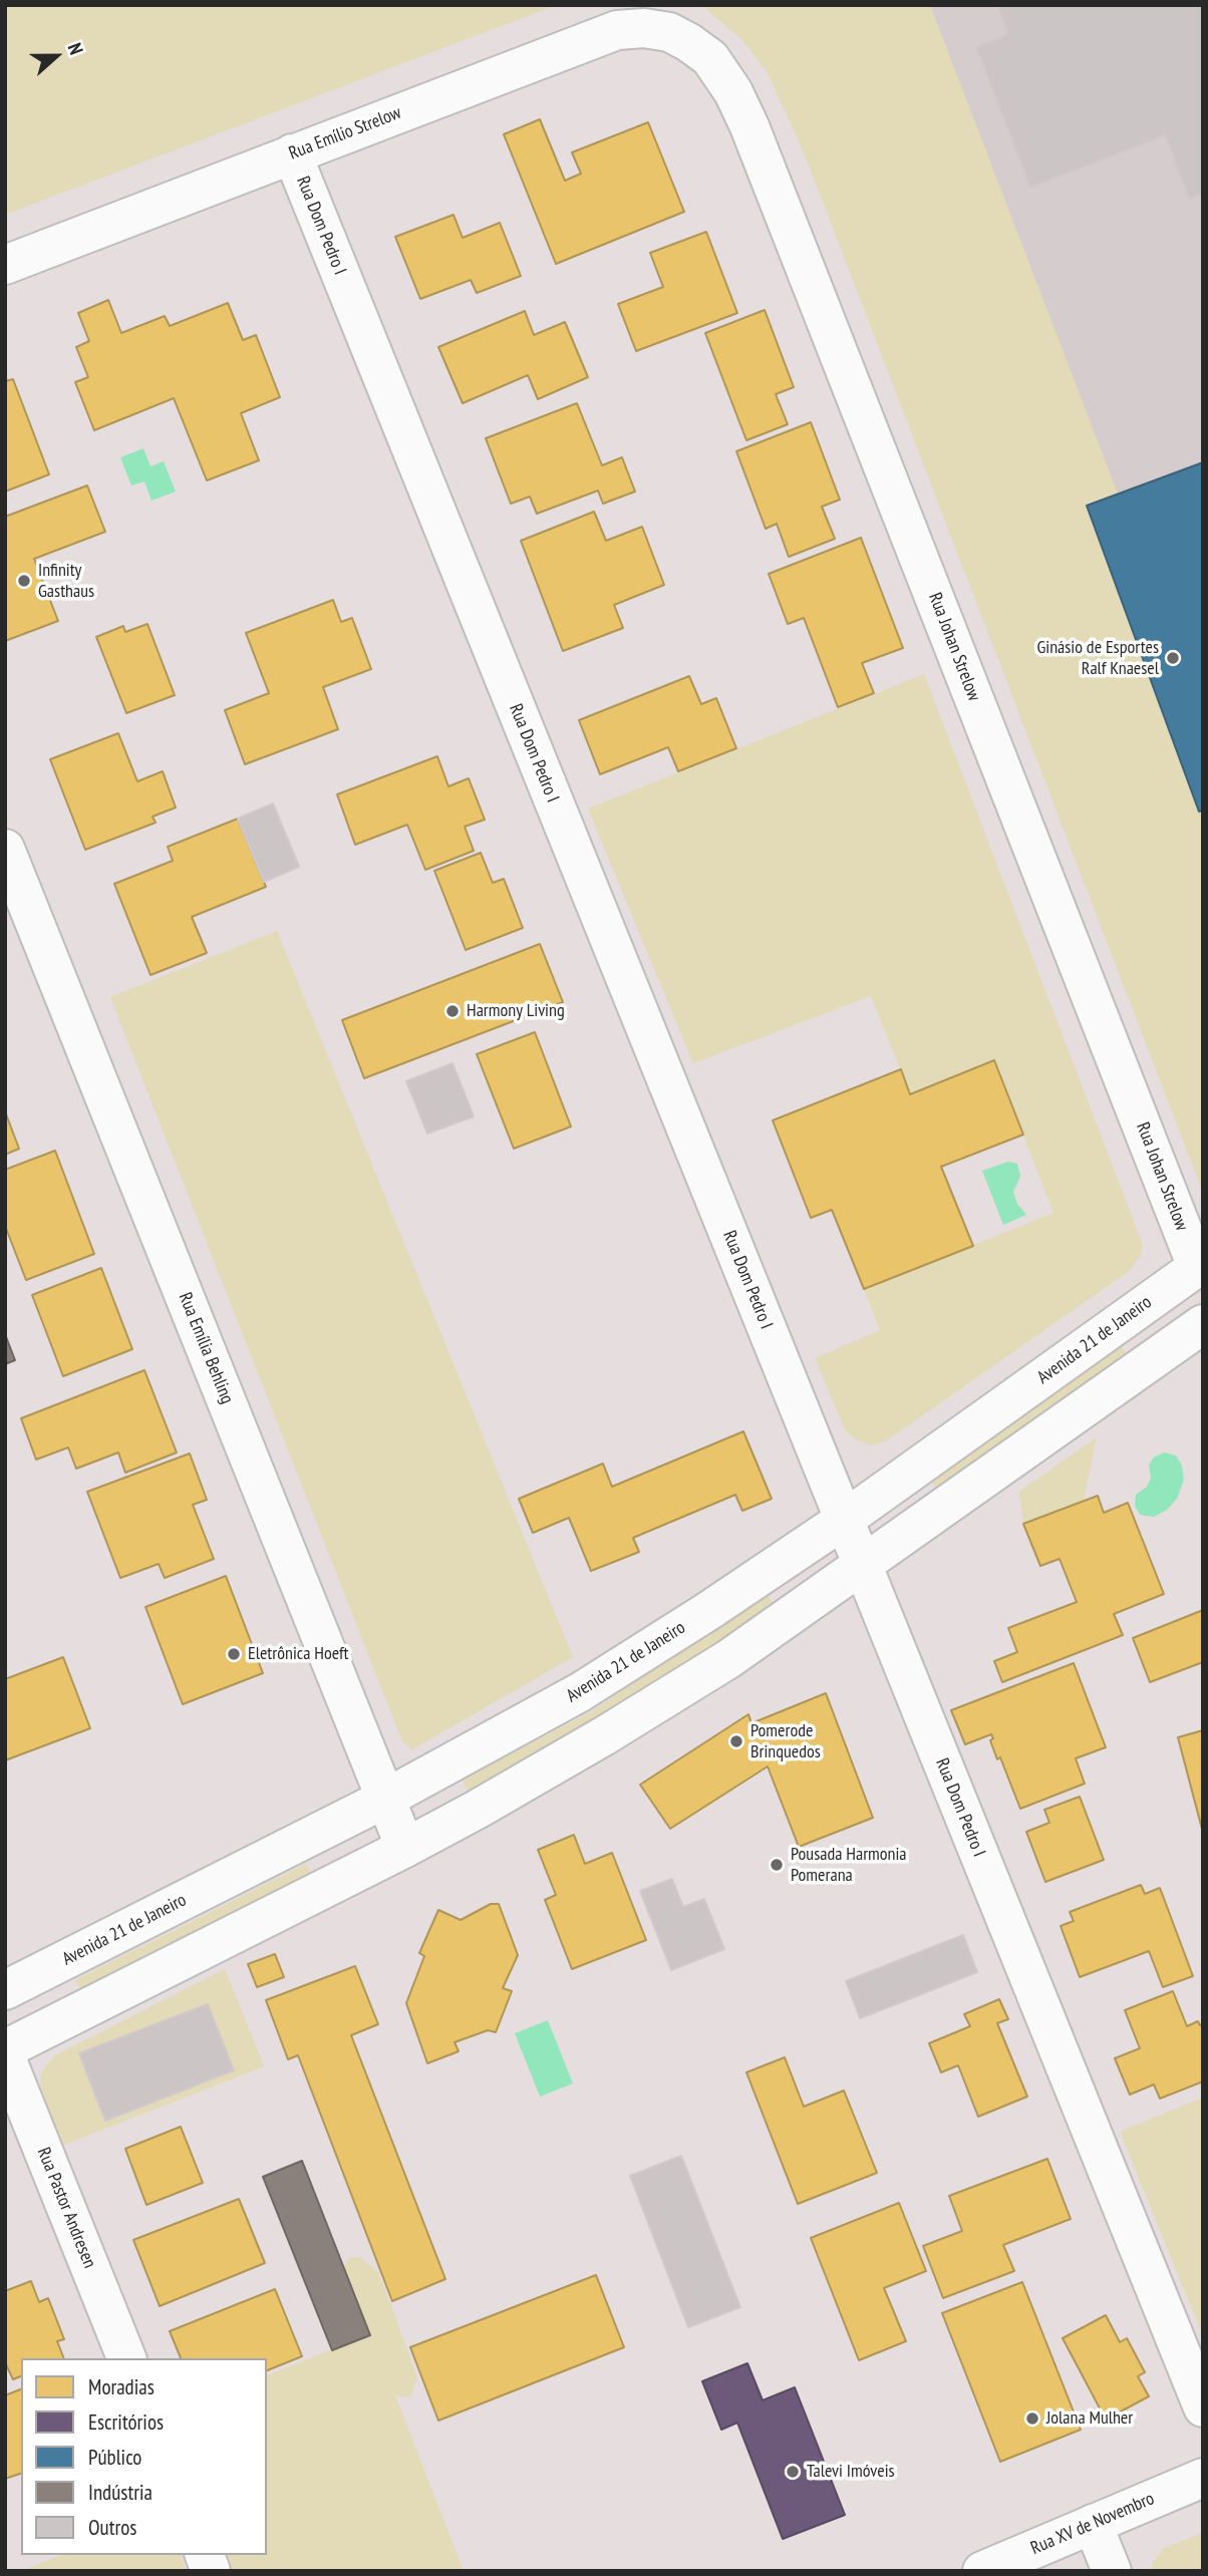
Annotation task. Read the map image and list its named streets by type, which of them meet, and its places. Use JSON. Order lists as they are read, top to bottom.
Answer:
{
  "streets": {
    "street": [
      "Rua Emílio Strelow",
      "Rua Dom Pedro I",
      "Rua Johan Strelow",
      "Avenida 21 de Janeiro",
      "Rua Emília Behling",
      "Rua Pastor Andresen",
      "Rua XV de Novembro"
    ]
  },
  "crossings": [
    ["Rua Emílio Strelow", "Rua Dom Pedro I"],
    ["Rua Emílio Strelow", "Rua Johan Strelow"],
    ["Rua Dom Pedro I", "Avenida 21 de Janeiro"],
    ["Rua Johan Strelow", "Avenida 21 de Janeiro"],
    ["Avenida 21 de Janeiro", "Rua Emília Behling"]
  ],
  "places": [
    "Infinity Gasthaus",
    "Ginásio de Esportes Ralf Knaesel",
    "Harmony Living",
    "Eletrônica Hoeft",
    "Pomerode Brinquedos",
    "Pousada Harmonia Pomerana",
    "Jolana Mulher",
    "Talevi Imóveis"
  ],
  "legend": [
    "Moradias",
    "Escritórios",
    "Público",
    "Indústria",
    "Outros"
  ],
  "north": "right"
}
